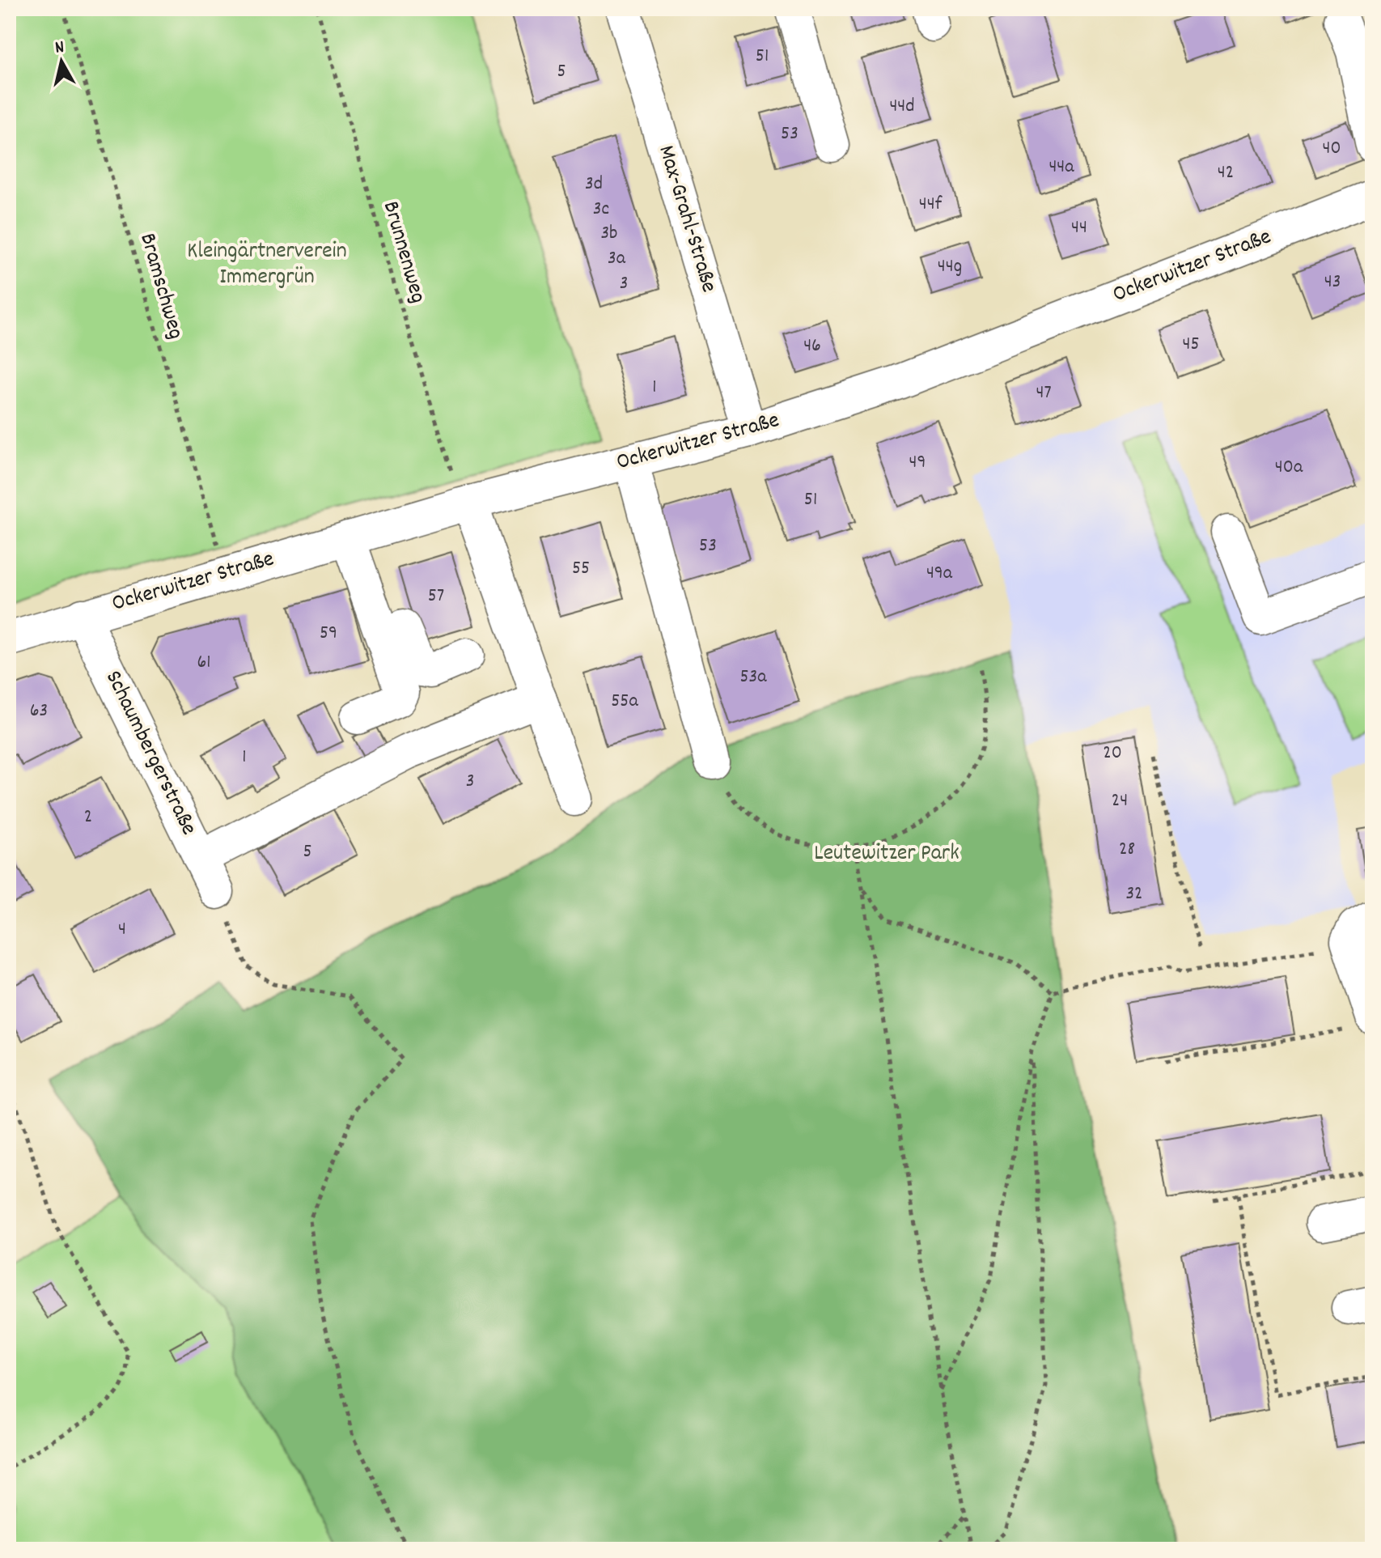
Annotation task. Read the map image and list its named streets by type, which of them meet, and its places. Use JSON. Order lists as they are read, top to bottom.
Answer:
{
  "streets": {
    "street": ["Max-Grahl-Straße", "Ockerwitzer Straße", "Schaumbergerstraße"],
    "path": ["Brunnenweg", "Bramschweg"]
  },
  "crossings": [
    ["Max-Grahl-Straße", "Ockerwitzer Straße"],
    ["Brunnenweg", "Ockerwitzer Straße"],
    ["Ockerwitzer Straße", "Bramschweg"],
    ["Ockerwitzer Straße", "Schaumbergerstraße"]
  ],
  "parks": ["Kleingärtnerverein Immergrün", "Leutewitzer Park"],
  "house_numbers": [
    "51",
    "5",
    "44d",
    "53",
    "40",
    "44a",
    "42",
    "3d",
    "44f",
    "3c",
    "44",
    "3b",
    "3a",
    "44g",
    "43",
    "3",
    "45",
    "46",
    "1",
    "47",
    "49",
    "40a",
    "51",
    "53",
    "55",
    "49a",
    "57",
    "59",
    "61",
    "53a",
    "55a",
    "63",
    "20",
    "1",
    "3",
    "24",
    "2",
    "28",
    "5",
    "32",
    "4"
  ],
  "north": "top"
}
